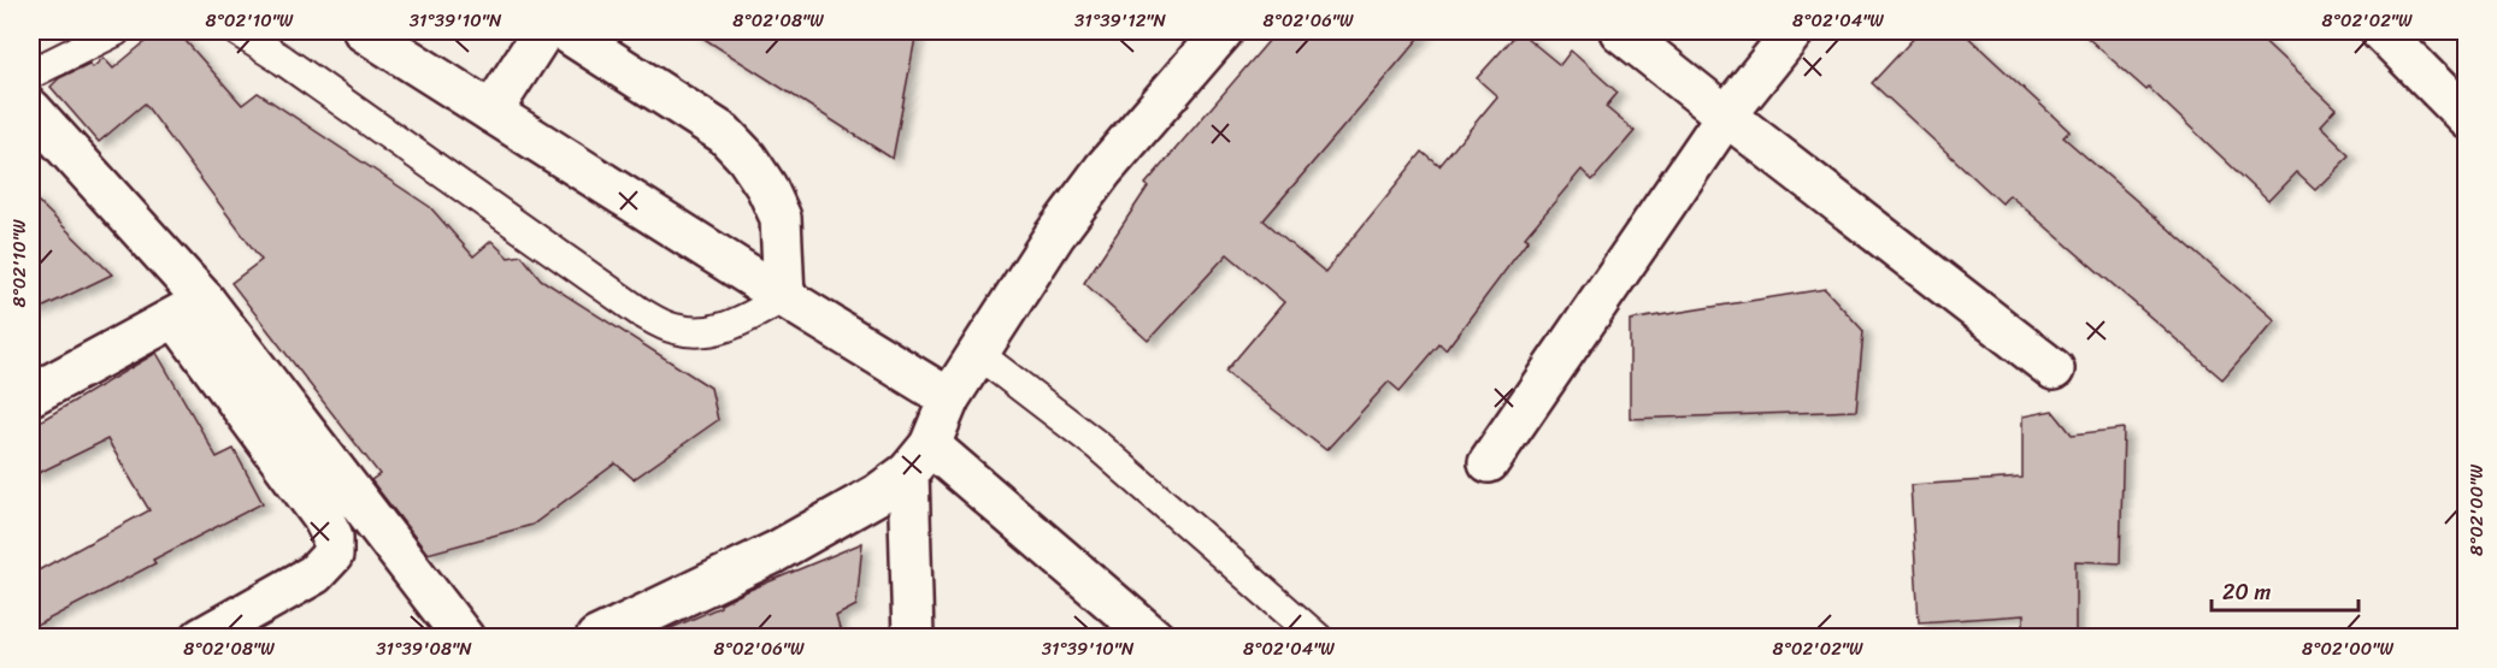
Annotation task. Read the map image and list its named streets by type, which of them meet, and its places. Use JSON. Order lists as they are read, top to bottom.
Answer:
{
  "scale_bar": "20 m",
  "coordinates": [
    "8°02'10\"W",
    "31°39'10\"N",
    "8°02'08\"W",
    "31°39'12\"N",
    "8°02'06\"W",
    "8°02'04\"W",
    "8°02'02\"W",
    "8°02'00\"W",
    "31°39'08\"N"
  ]
}
